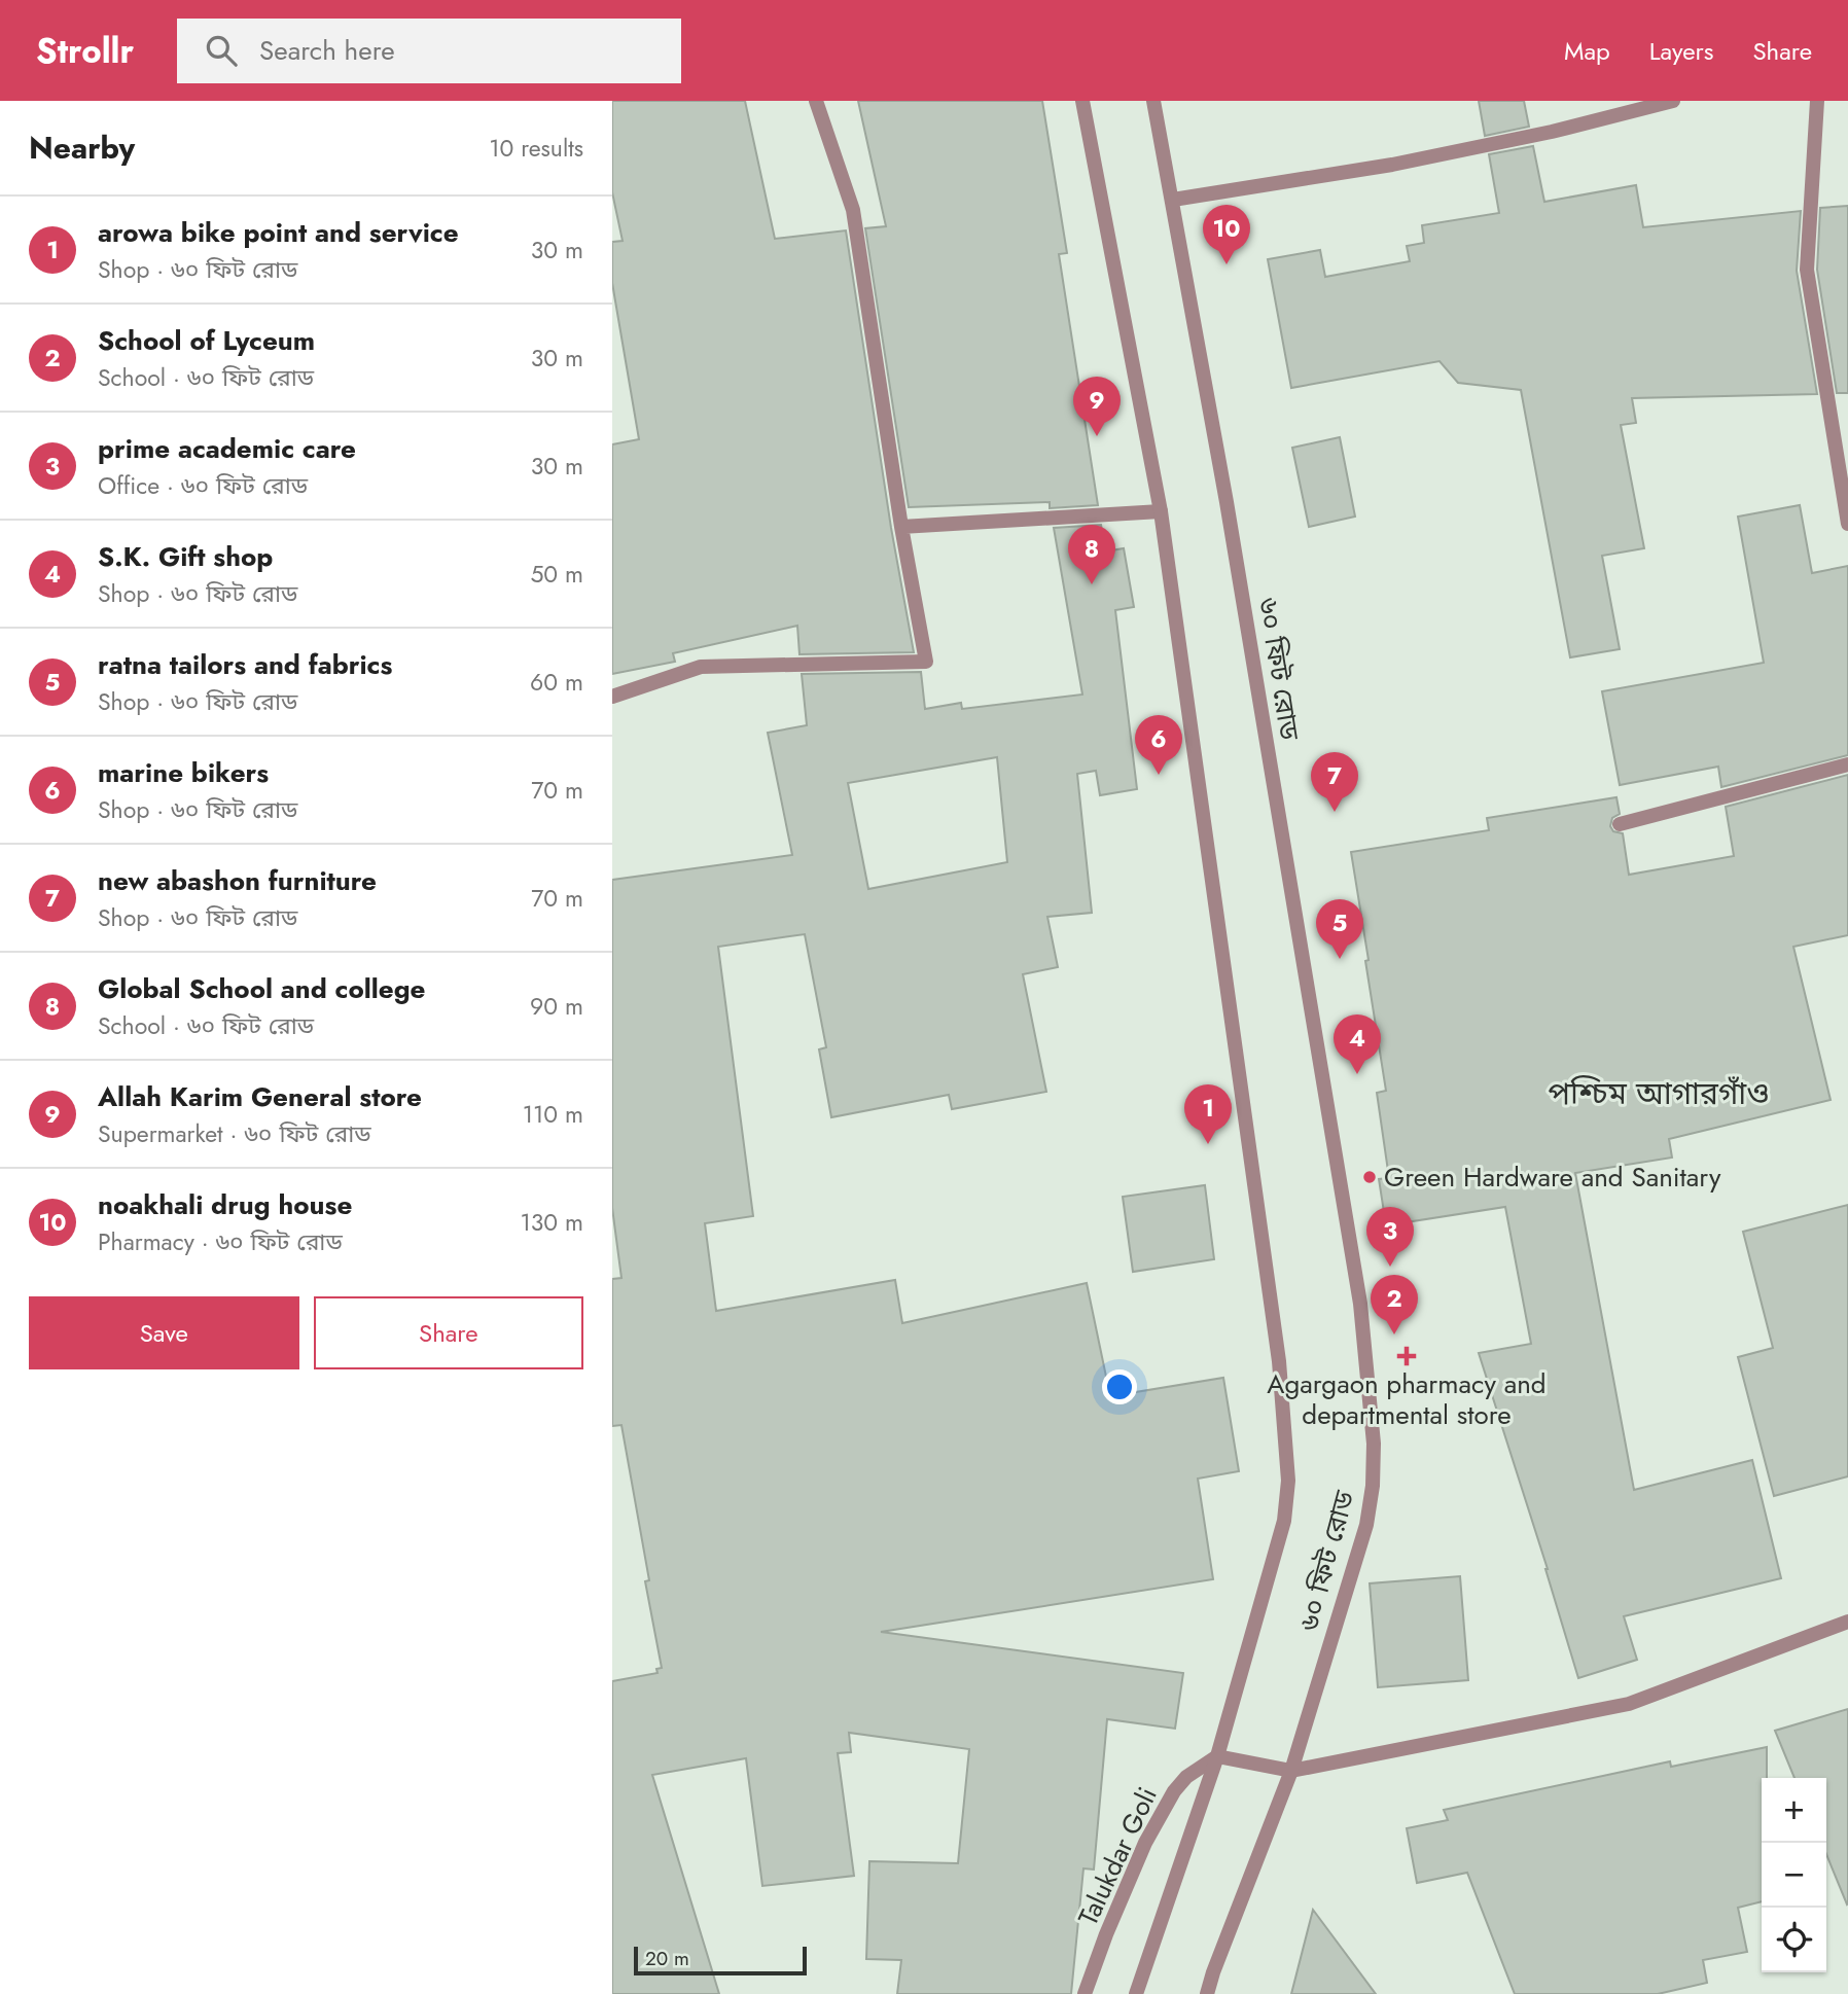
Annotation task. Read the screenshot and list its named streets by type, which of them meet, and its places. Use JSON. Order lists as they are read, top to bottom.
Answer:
{
  "streets": {
    "street": ["৬০ ফিট রোড", "Talukdar Goli"]
  },
  "crossings": [
    ["৬০ ফিট রোড", "Talukdar Goli"]
  ],
  "districts": ["পশ্চিম আগারগাঁও"],
  "places": {
    "other": ["Green Hardware and Sanitary"],
    "health": ["Agargaon pharmacy and departmental store"]
  },
  "scale_bar": "20 m",
  "page": {
    "header": "Strollr",
    "search": "Search here",
    "nav": ["Map", "Layers", "Share"],
    "heading": ["Nearby", "10 results"],
    "list": [
      {
        "mark": "1",
        "name": "arowa bike point and service",
        "note": "Shop · ৬০ ফিট রোড",
        "value": "30 m"
      },
      {
        "mark": "2",
        "name": "School of Lyceum",
        "note": "School · ৬০ ফিট রোড",
        "value": "30 m"
      },
      {
        "mark": "3",
        "name": "prime academic care",
        "note": "Office · ৬০ ফিট রোড",
        "value": "30 m"
      },
      {
        "mark": "4",
        "name": "S.K. Gift shop",
        "note": "Shop · ৬০ ফিট রোড",
        "value": "50 m"
      },
      {
        "mark": "5",
        "name": "ratna tailors and fabrics",
        "note": "Shop · ৬০ ফিট রোড",
        "value": "60 m"
      },
      {
        "mark": "6",
        "name": "marine bikers",
        "note": "Shop · ৬০ ফিট রোড",
        "value": "70 m"
      },
      {
        "mark": "7",
        "name": "new abashon furniture",
        "note": "Shop · ৬০ ফিট রোড",
        "value": "70 m"
      },
      {
        "mark": "8",
        "name": "Global School and college",
        "note": "School · ৬০ ফিট রোড",
        "value": "90 m"
      },
      {
        "mark": "9",
        "name": "Allah Karim General store",
        "note": "Supermarket · ৬০ ফিট রোড",
        "value": "110 m"
      },
      {
        "mark": "10",
        "name": "noakhali drug house",
        "note": "Pharmacy · ৬০ ফিট রোড",
        "value": "130 m"
      }
    ],
    "pins": [
      "10",
      "9",
      "8",
      "6",
      "7",
      "5",
      "4",
      "1",
      "3",
      "2"
    ],
    "buttons": ["Save", "Share"],
    "map_buttons": ["+", "−"],
    "scale": "20 m"
  }
}
